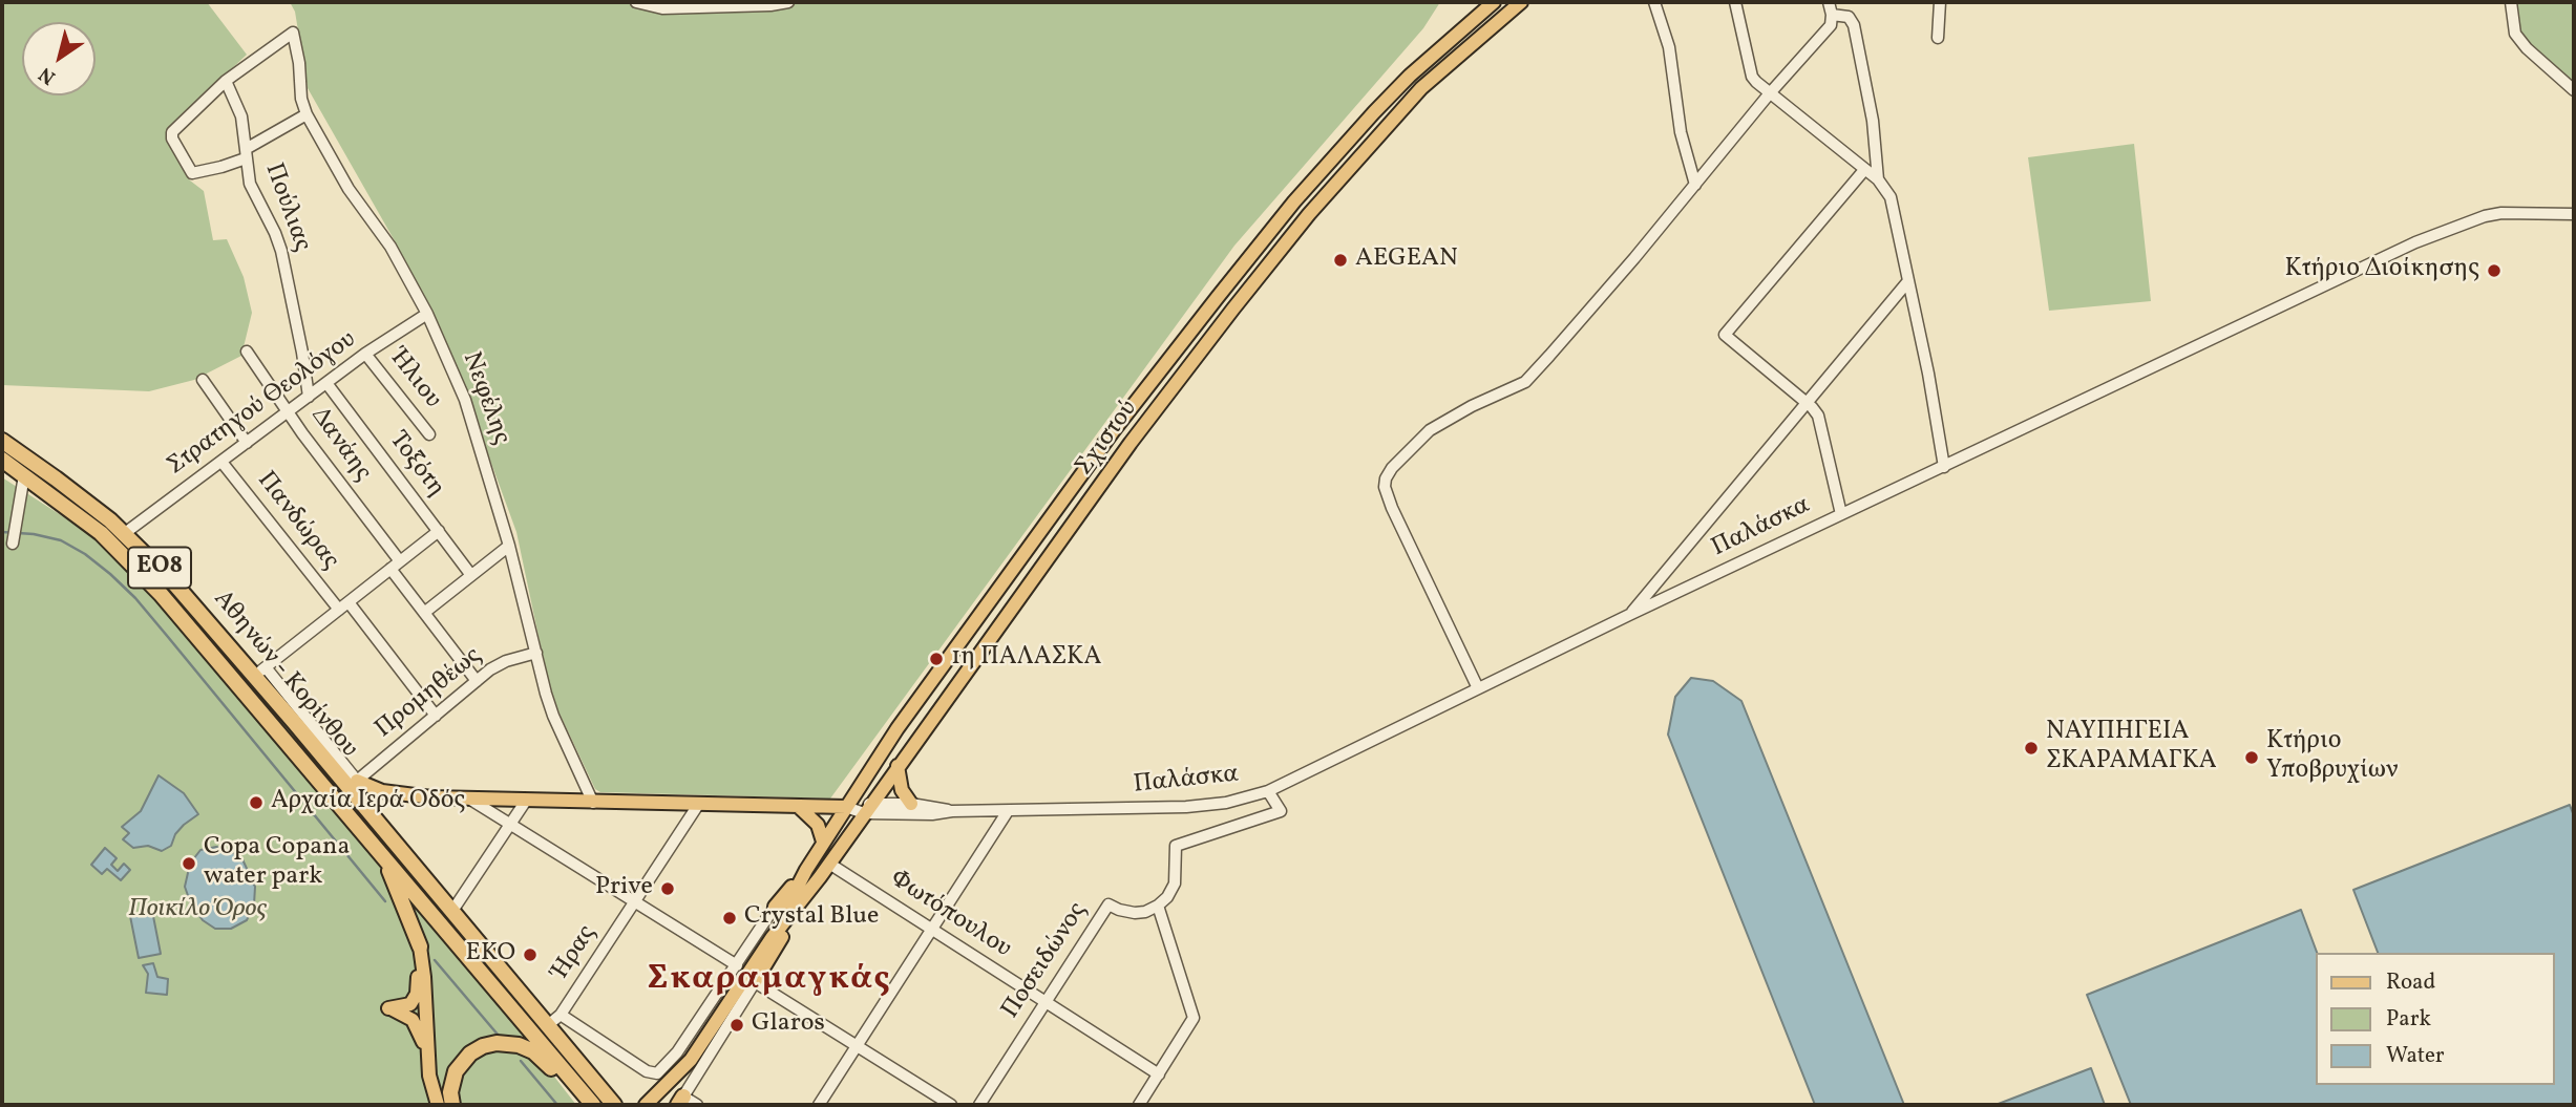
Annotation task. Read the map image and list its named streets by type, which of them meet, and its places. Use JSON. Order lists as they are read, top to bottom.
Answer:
{
  "streets": {
    "highway": ["ΕΟ8", "Αθηνών - Κορίνθου"],
    "main road": ["Σχιστού"],
    "street": [
      "Πούλιας",
      "Ήλιου",
      "Νεφέλης",
      "Στρατηγού Θεολόγου",
      "Δανάης",
      "Τοξότη",
      "Πανδώρας",
      "Παλάσκα",
      "Προμηθέως",
      "Φωτόπουλου",
      "Ήρας",
      "Ποσειδώνος"
    ]
  },
  "crossings": [
    ["Πούλιας", "Νεφέλης"],
    ["Πούλιας", "Στρατηγού Θεολόγου"],
    ["Ήλιου", "Στρατηγού Θεολόγου"],
    ["Νεφέλης", "Στρατηγού Θεολόγου"],
    ["Νεφέλης", "Προμηθέως"],
    ["Στρατηγού Θεολόγου", "Δανάης"],
    ["Στρατηγού Θεολόγου", "Τοξότη"],
    ["Στρατηγού Θεολόγου", "Πανδώρας"],
    ["Στρατηγού Θεολόγου", "Αθηνών - Κορίνθου"],
    ["Σχιστού", "Παλάσκα"],
    ["Σχιστού", "Φωτόπουλου"],
    ["Πανδώρας", "Προμηθέως"],
    ["Αθηνών - Κορίνθου", "Ήρας"],
    ["Φωτόπουλου", "Ποσειδώνος"]
  ],
  "districts": ["Σκαραμαγκάς"],
  "parks": ["Ποικίλο Όρος"],
  "places": [
    "AEGEAN",
    "Κτήριο Διοίκησης",
    "1η ΠΑΛΑΣΚΑ",
    "ΝΑΥΠΗΓΕΙΑ ΣΚΑΡΑΜΑΓΚΑ",
    "Κτήριο Υποβρυχίων",
    "Αρχαία Ιερά Οδός",
    "Copa Copana water park",
    "Prive",
    "Crystal Blue",
    "EKO",
    "Glaros"
  ],
  "legend": ["Road", "Park", "Water"],
  "north": "bottom left"
}
